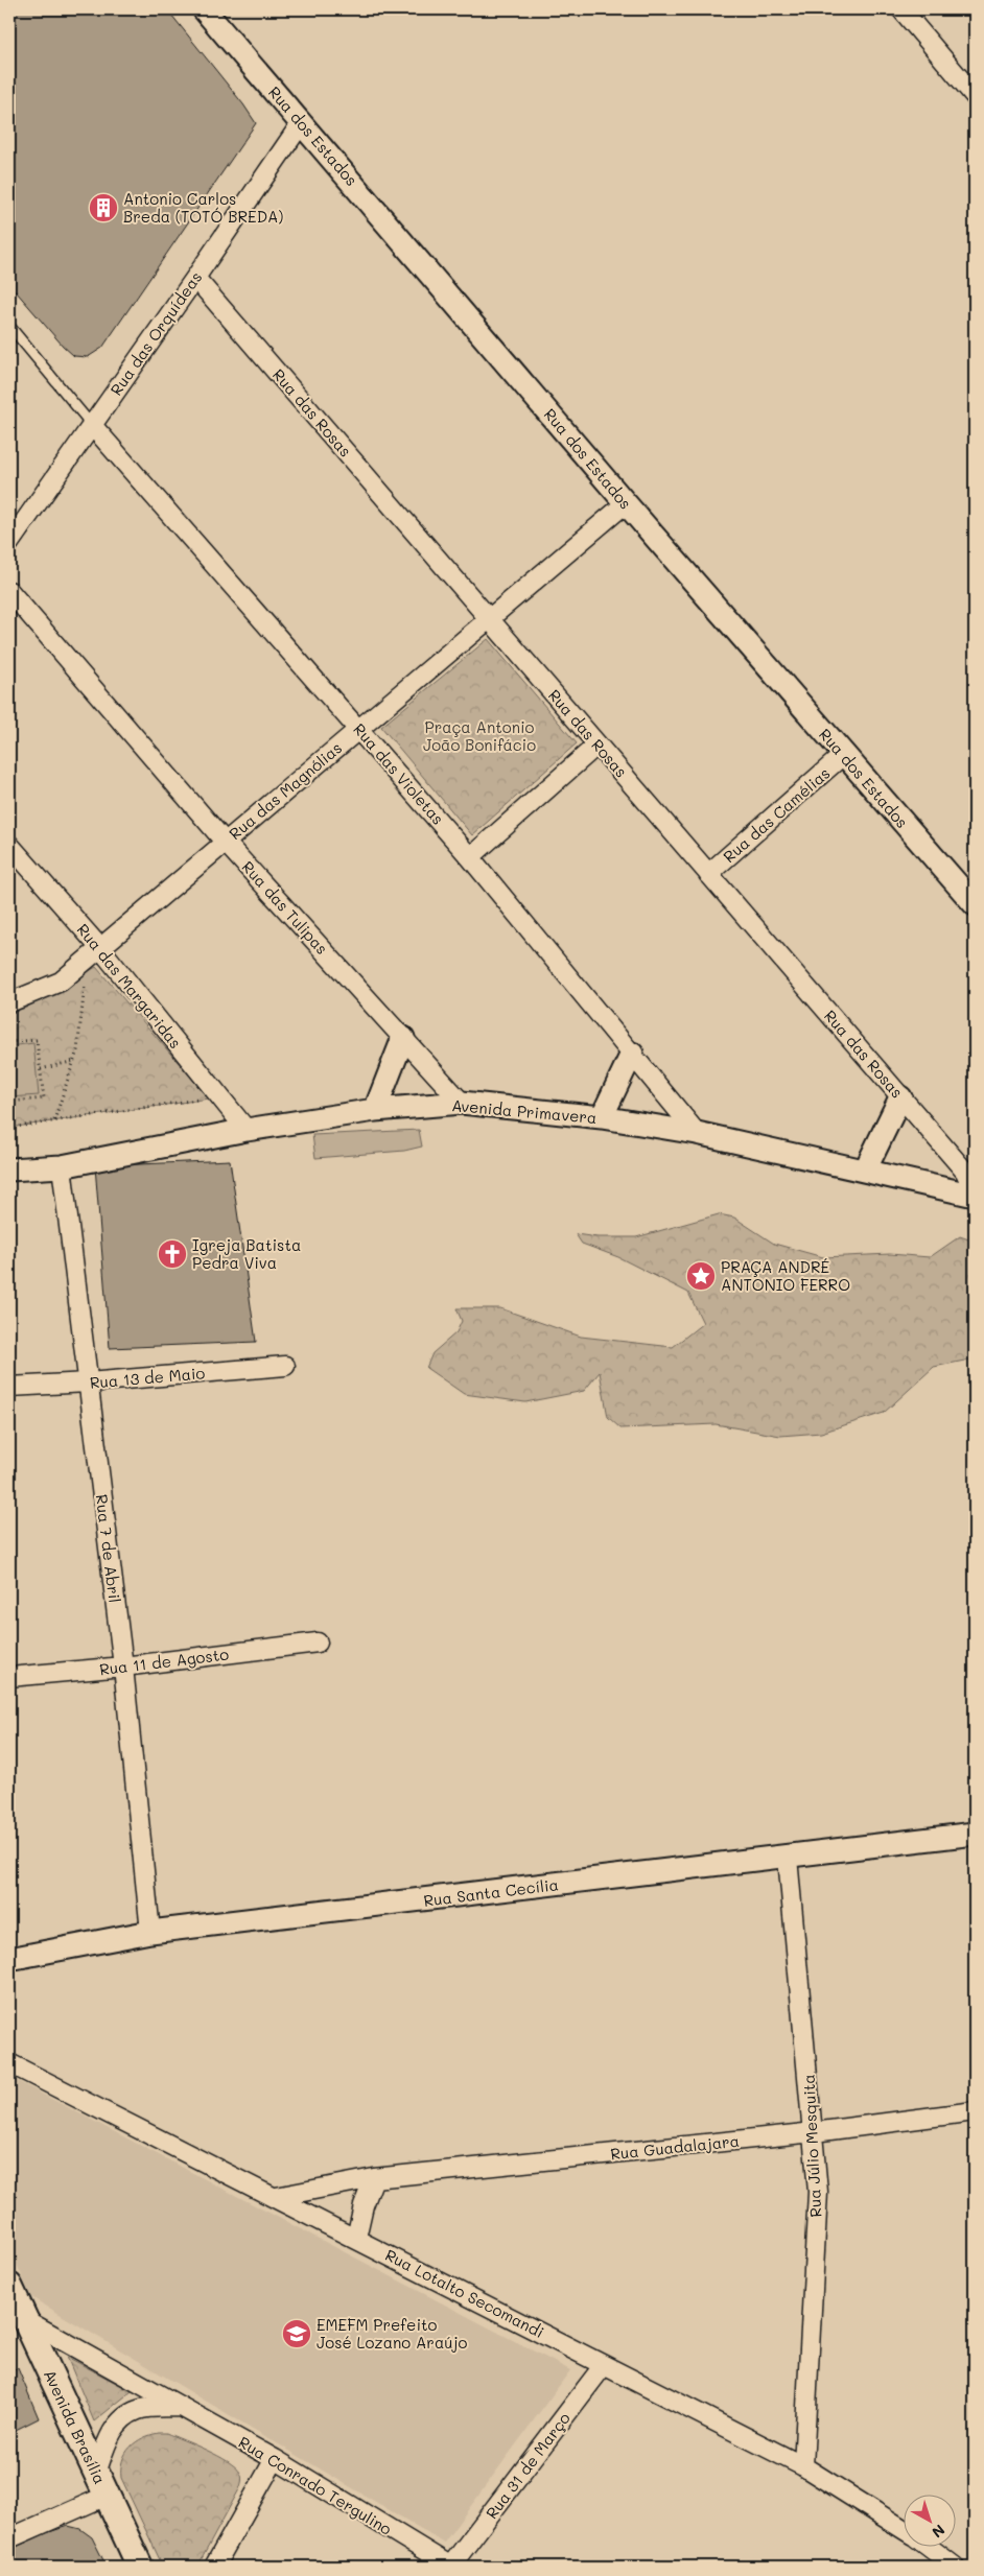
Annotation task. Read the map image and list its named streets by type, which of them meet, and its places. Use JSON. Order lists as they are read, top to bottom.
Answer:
{
  "streets": {
    "main road": ["Avenida Brasília"],
    "street": [
      "Rua dos Estados",
      "Rua das Orquídeas",
      "Rua das Rosas",
      "Rua das Violetas",
      "Rua das Magnólias",
      "Rua das Camélias",
      "Rua das Tulipas",
      "Rua das Margaridas",
      "Avenida Primavera",
      "Rua 13 de Maio",
      "Rua 7 de Abril",
      "Rua 11 de Agosto",
      "Rua Santa Cecília",
      "Rua Júlio Mesquita",
      "Rua Guadalajara",
      "Rua Lotalto Secomandi",
      "Rua 31 de Março",
      "Rua Conrado Tergulino"
    ]
  },
  "crossings": [
    ["Rua dos Estados", "Rua das Orquídeas"],
    ["Rua dos Estados", "Rua das Magnólias"],
    ["Rua dos Estados", "Rua das Camélias"],
    ["Rua das Orquídeas", "Rua das Rosas"],
    ["Rua das Orquídeas", "Rua das Violetas"],
    ["Rua das Rosas", "Rua das Magnólias"],
    ["Rua das Rosas", "Rua das Camélias"],
    ["Rua das Rosas", "Avenida Primavera"],
    ["Rua das Violetas", "Rua das Magnólias"],
    ["Rua das Violetas", "Avenida Primavera"],
    ["Rua das Magnólias", "Rua das Tulipas"],
    ["Rua das Magnólias", "Rua das Margaridas"],
    ["Rua das Tulipas", "Avenida Primavera"],
    ["Rua das Margaridas", "Avenida Primavera"],
    ["Avenida Primavera", "Rua 7 de Abril"],
    ["Rua 13 de Maio", "Rua 7 de Abril"],
    ["Rua 7 de Abril", "Rua 11 de Agosto"],
    ["Rua 7 de Abril", "Rua Santa Cecília"],
    ["Rua Santa Cecília", "Rua Júlio Mesquita"],
    ["Rua Júlio Mesquita", "Rua Guadalajara"],
    ["Rua Júlio Mesquita", "Rua Lotalto Secomandi"],
    ["Rua Guadalajara", "Rua Lotalto Secomandi"],
    ["Rua Lotalto Secomandi", "Rua 31 de Março"],
    ["Avenida Brasília", "Rua Conrado Tergulino"],
    ["Rua 31 de Março", "Rua Conrado Tergulino"]
  ],
  "parks": ["Praça Antonio João Bonifácio"],
  "places": {
    "building": ["Antonio Carlos Breda (TOTÓ BREDA)"],
    "church": ["Igreja Batista Pedra Viva"],
    "place": ["PRAÇA ANDRÉ ANTONIO FERRO"],
    "school or university": ["EMEFM Prefeito José Lozano Araújo"]
  },
  "north": "bottom right"
}
